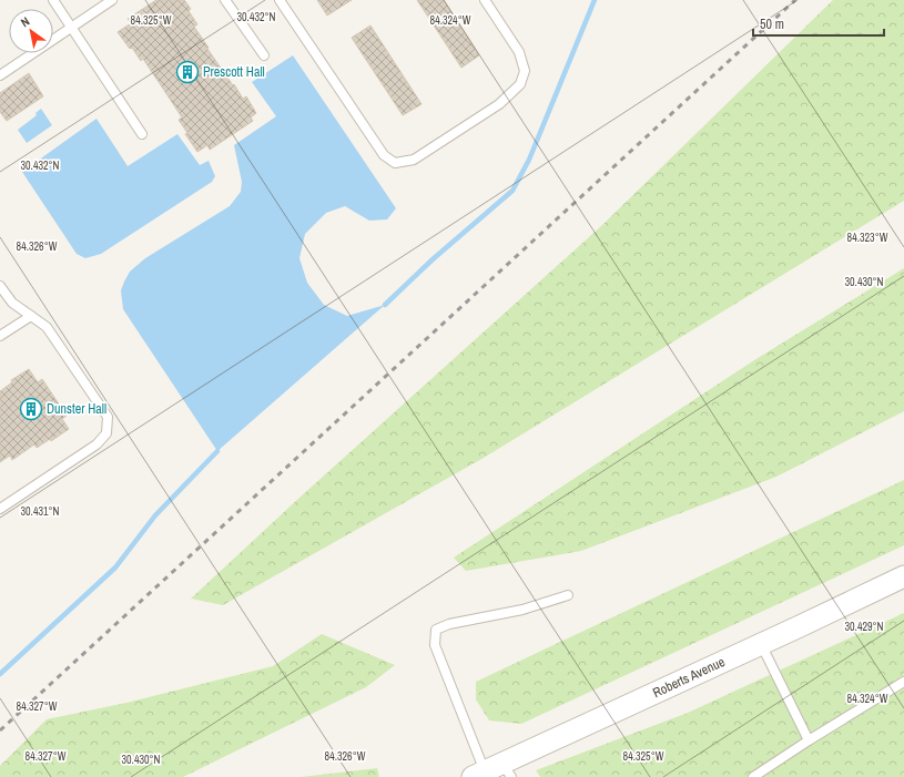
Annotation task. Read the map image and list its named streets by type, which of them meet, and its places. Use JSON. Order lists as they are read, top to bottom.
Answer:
{
  "streets": {
    "street": ["Roberts Avenue"]
  },
  "places": {
    "building": ["Prescott Hall", "Dunster Hall"]
  },
  "scale_bar": "50 m",
  "north": "top left",
  "coordinates": [
    "30.432°N",
    "84.325°W",
    "84.324°W",
    "84.323°W",
    "84.326°W",
    "30.430°N",
    "30.431°N",
    "30.429°N",
    "84.327°W"
  ]
}
